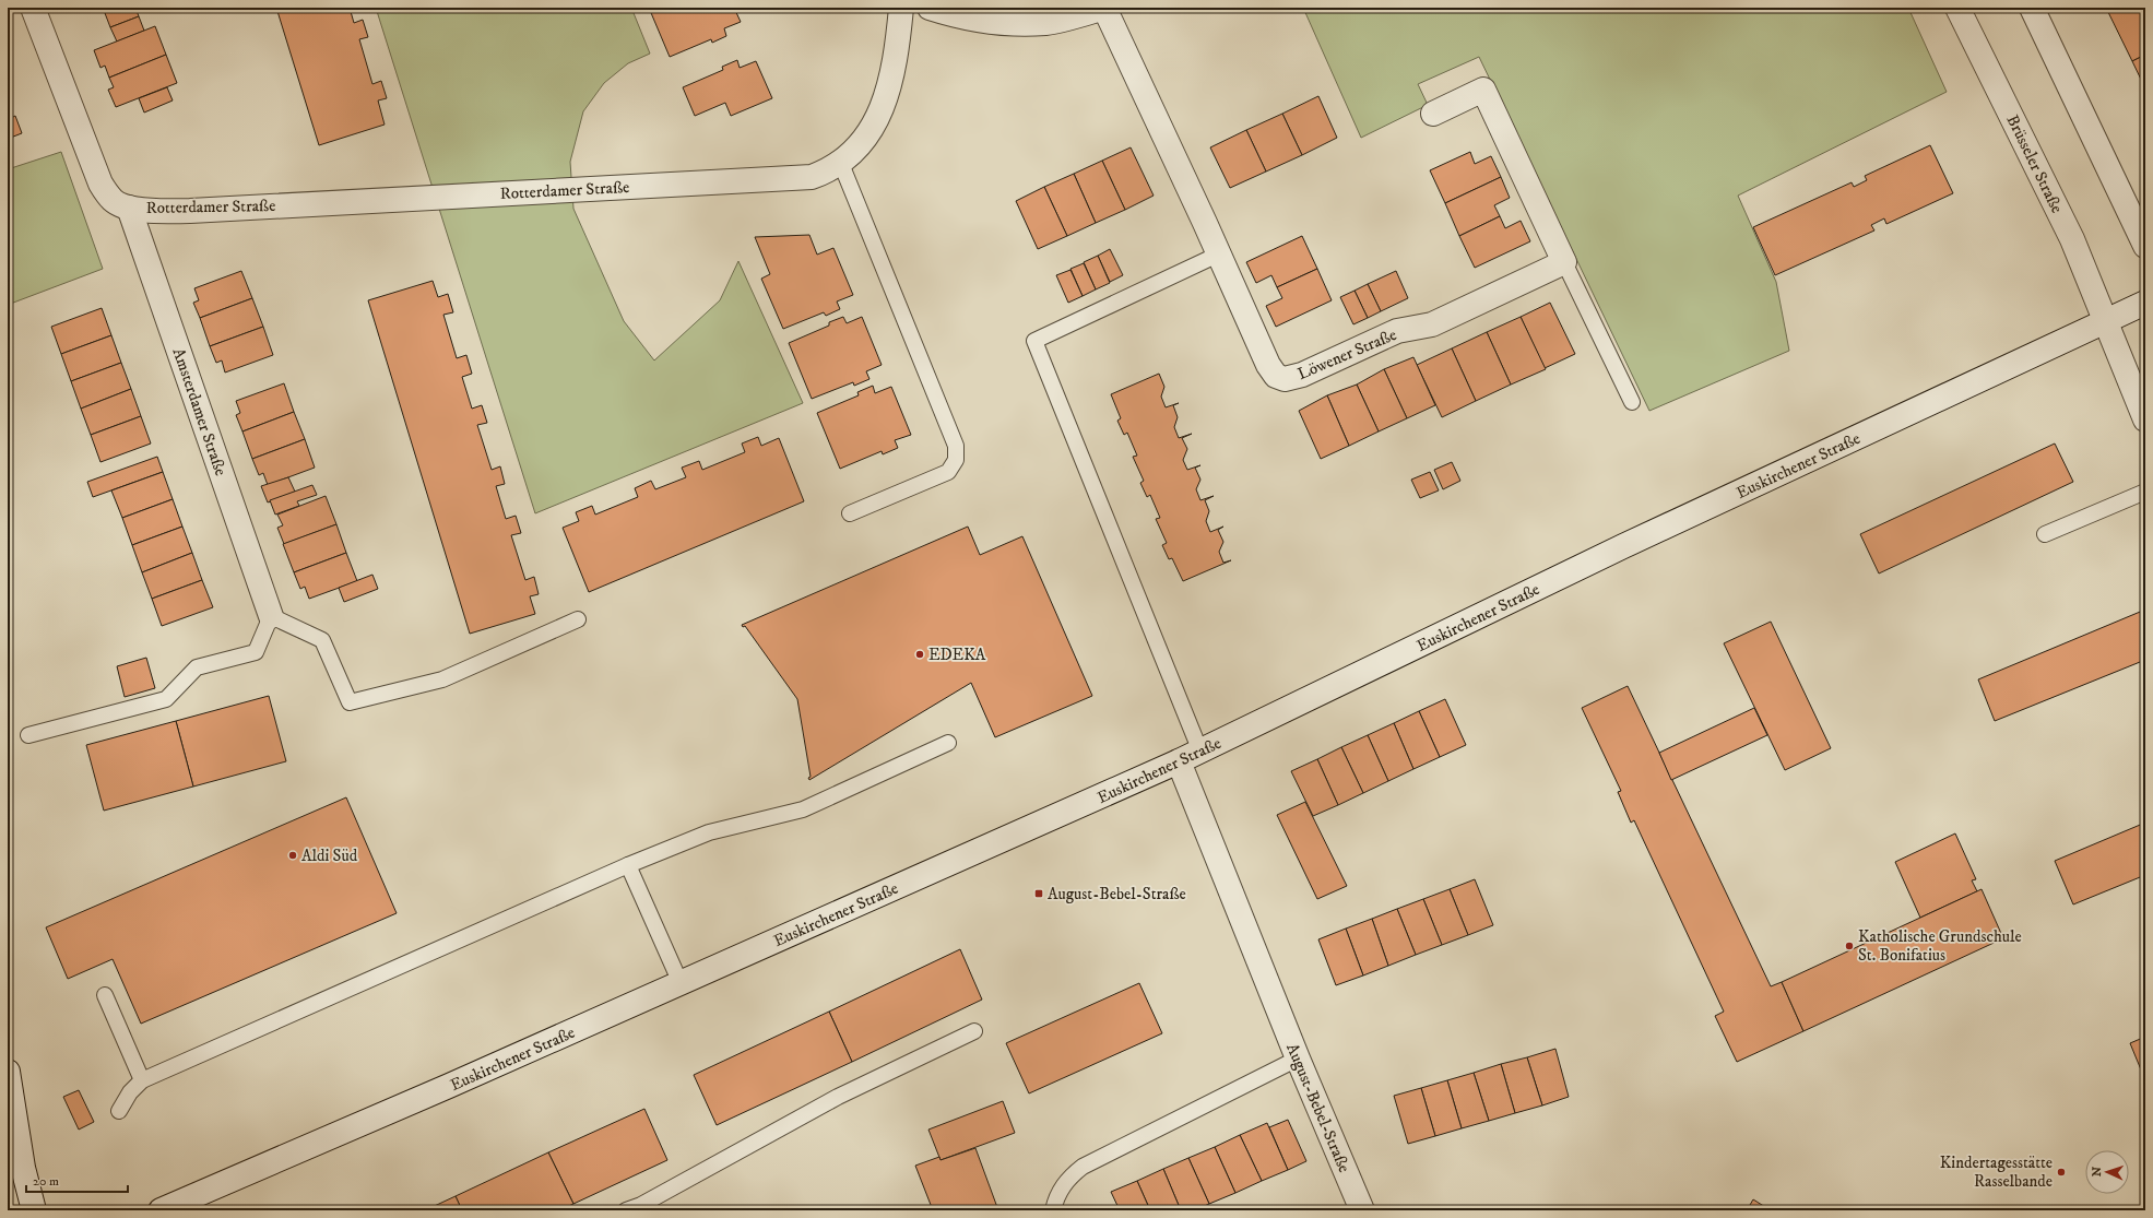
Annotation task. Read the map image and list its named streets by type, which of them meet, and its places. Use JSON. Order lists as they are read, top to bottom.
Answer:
{
  "streets": {
    "street": [
      "Brüsseler Straße",
      "Rotterdamer Straße",
      "Löwener Straße",
      "Amsterdamer Straße",
      "Euskirchener Straße",
      "August-Bebel-Straße"
    ]
  },
  "crossings": [
    ["Brüsseler Straße", "Euskirchener Straße"],
    ["Rotterdamer Straße", "Amsterdamer Straße"],
    ["Euskirchener Straße", "August-Bebel-Straße"]
  ],
  "places": {
    "other": [
      "EDEKA",
      "Aldi Süd",
      "Katholische Grundschule St. Bonifatius",
      "Kindertagesstätte Rasselbande"
    ],
    "transit": ["August-Bebel-Straße"]
  },
  "scale_bar": "20 m",
  "north": "left"
}
